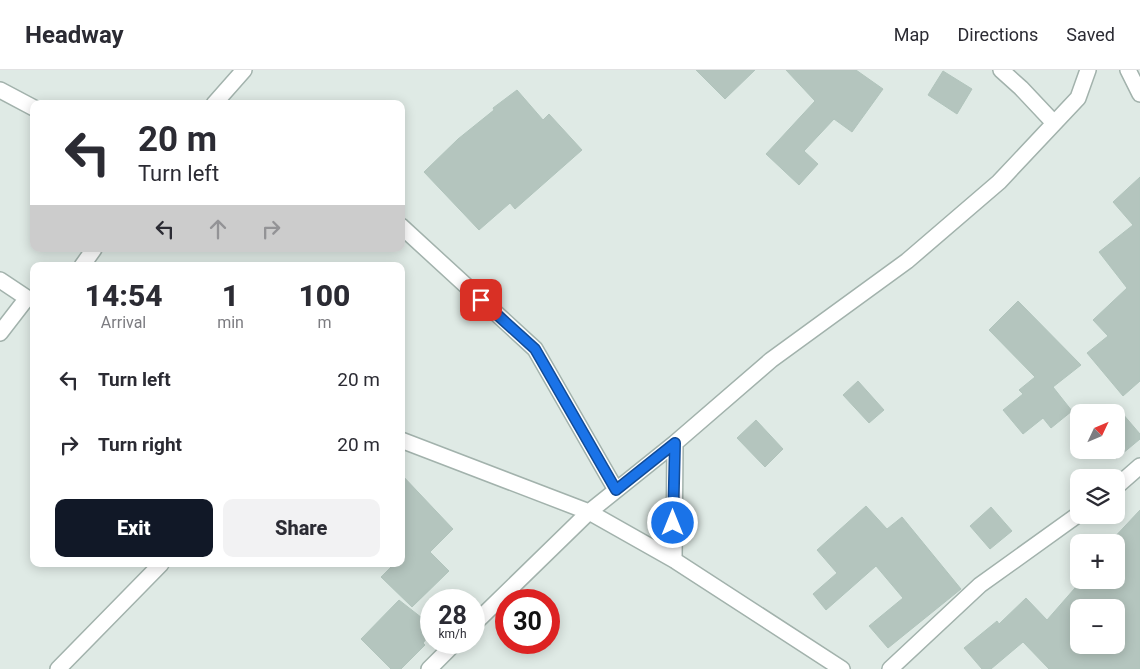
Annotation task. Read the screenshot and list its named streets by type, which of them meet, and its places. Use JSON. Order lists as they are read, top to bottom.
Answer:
{
  "north": "top right",
  "page": {
    "header": "Headway",
    "nav": ["Map", "Directions", "Saved"],
    "turn": ["20 m", "Turn left"],
    "eta": [
      "14:54",
      "Arrival",
      "1",
      "min",
      "100",
      "m"
    ],
    "list": [
      {
        "name": "Turn left",
        "value": "20 m"
      },
      {
        "name": "Turn right",
        "value": "20 m"
      }
    ],
    "map_buttons": ["+", "−"],
    "buttons": ["Exit", "Share"],
    "speed": "28 km/h",
    "limit": "30"
  }
}
